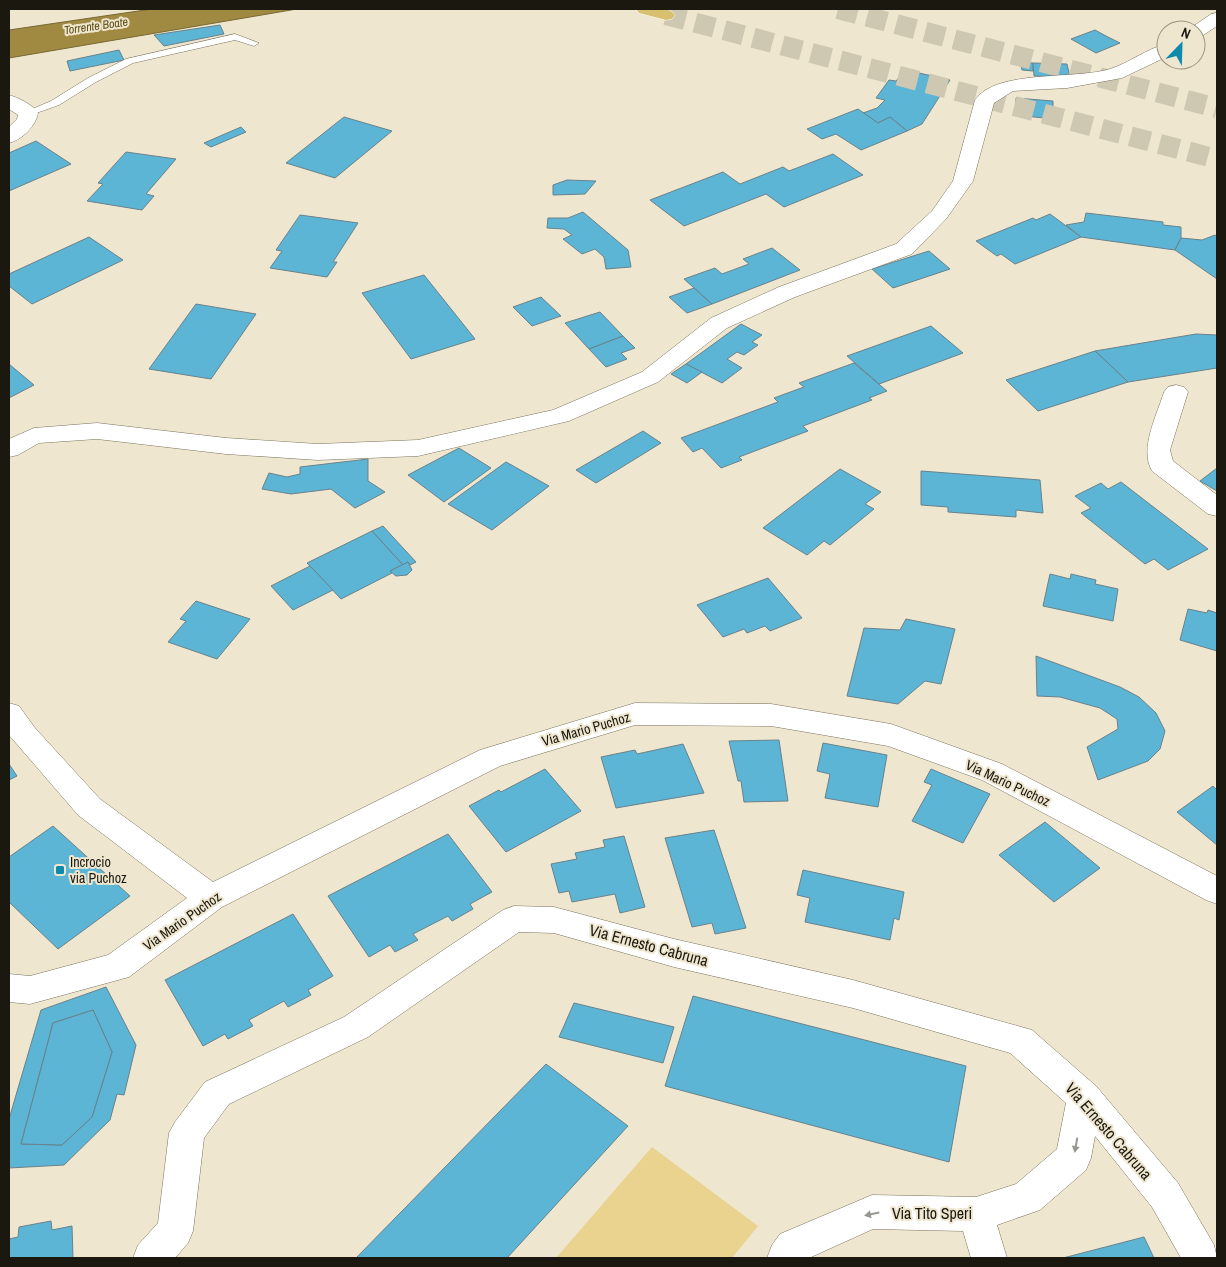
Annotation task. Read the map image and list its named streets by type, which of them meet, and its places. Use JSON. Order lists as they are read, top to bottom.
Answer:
{
  "streets": {
    "street": ["Via Mario Puchoz", "Via Ernesto Cabruna", "Via Tito Speri"]
  },
  "crossings": [
    ["Via Ernesto Cabruna", "Via Tito Speri"]
  ],
  "one_way": ["Via Tito Speri"],
  "water": ["Torrente Boate"],
  "places": {
    "transit": ["Incrocio via Puchoz"]
  },
  "north": "top right"
}
